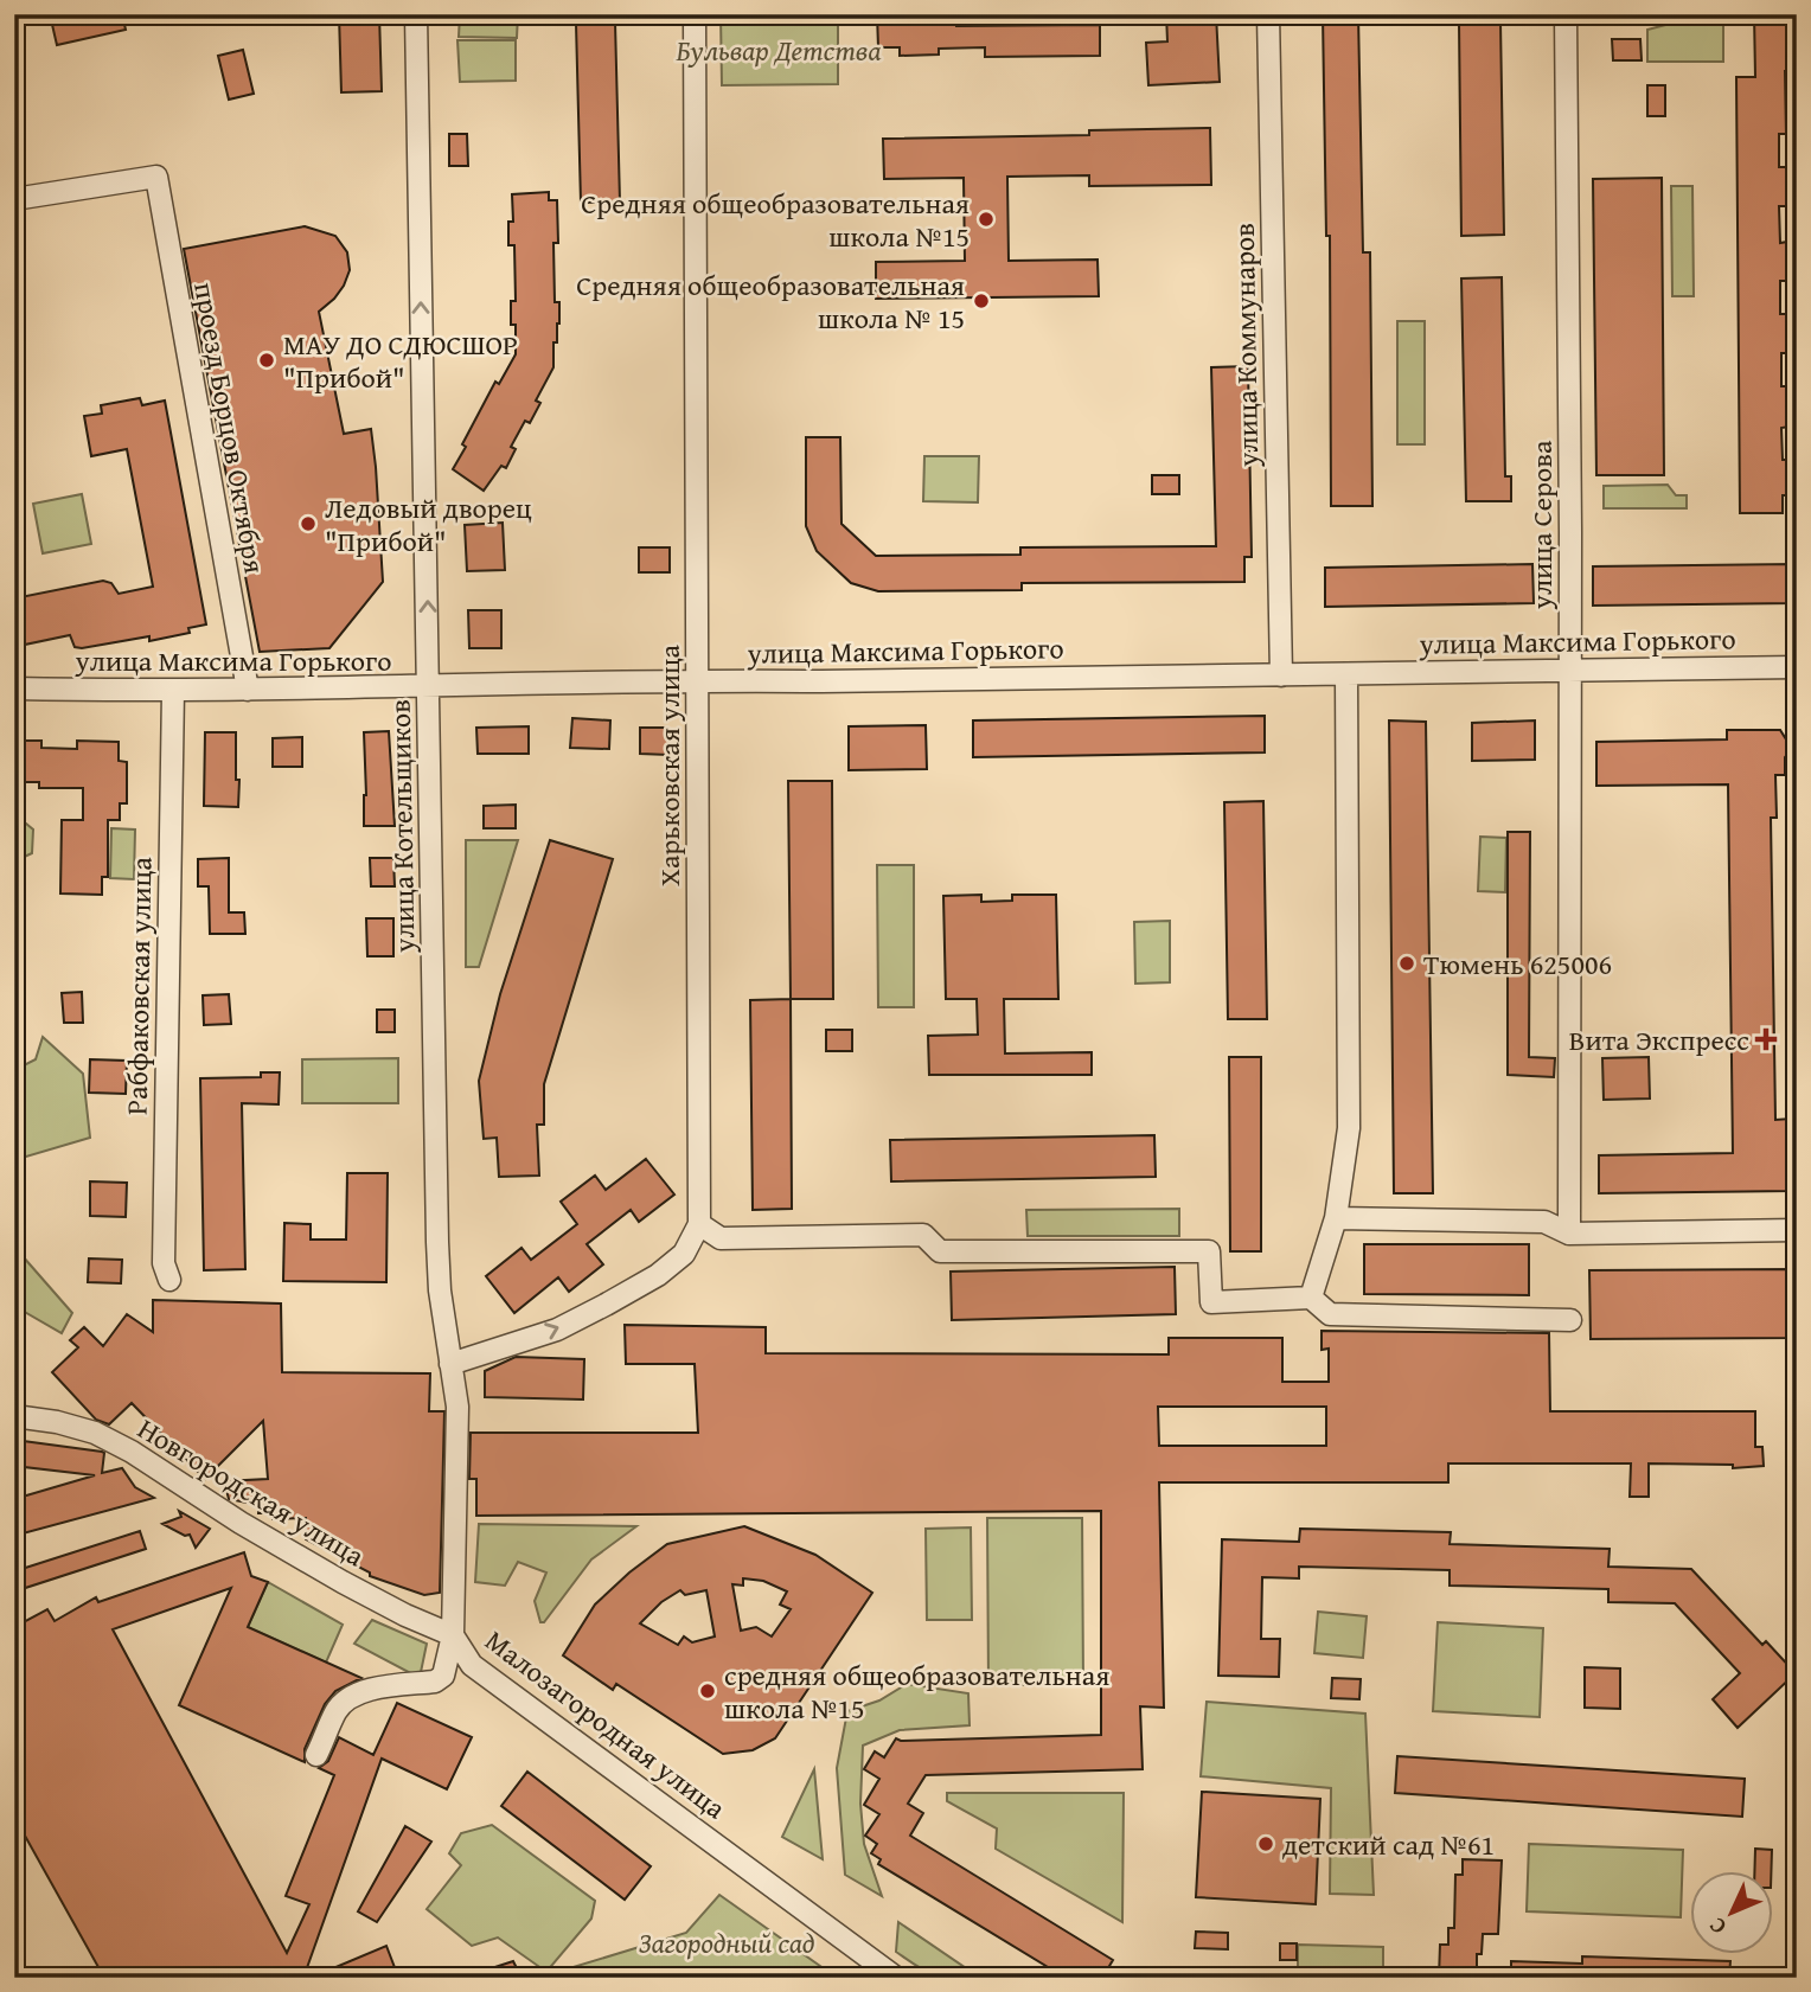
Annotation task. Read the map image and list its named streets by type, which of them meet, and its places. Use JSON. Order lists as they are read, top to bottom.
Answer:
{
  "streets": {
    "street": [
      "улица Коммунаров",
      "проезд Борцов Октября",
      "улица Серова",
      "улица Максима Горького",
      "Харьковская улица",
      "улица Котельщиков",
      "Рабфаковская улица",
      "Новгородская улица",
      "Малозагородная улица"
    ]
  },
  "crossings": [
    ["улица Коммунаров", "улица Максима Горького"],
    ["проезд Борцов Октября", "улица Максима Горького"],
    ["улица Серова", "улица Максима Горького"],
    ["улица Максима Горького", "Харьковская улица"],
    ["улица Максима Горького", "улица Котельщиков"],
    ["улица Максима Горького", "Рабфаковская улица"],
    ["улица Котельщиков", "Новгородская улица"],
    ["улица Котельщиков", "Малозагородная улица"],
    ["Новгородская улица", "Малозагородная улица"]
  ],
  "one_way": ["улица Котельщиков"],
  "parks": ["Бульвар Детства", "Загородный сад"],
  "places": {
    "other": [
      "Средняя общеобразовательная школа №15",
      "Средняя общеобразовательная школа № 15",
      "МАУ ДО СДЮСШОР \"Прибой\"",
      "Ледовый дворец \"Прибой\"",
      "Тюмень 625006",
      "средняя общеобразовательная школа №15",
      "детский сад №61"
    ],
    "health": ["Вита Экспресс"]
  },
  "north": "bottom left"
}
